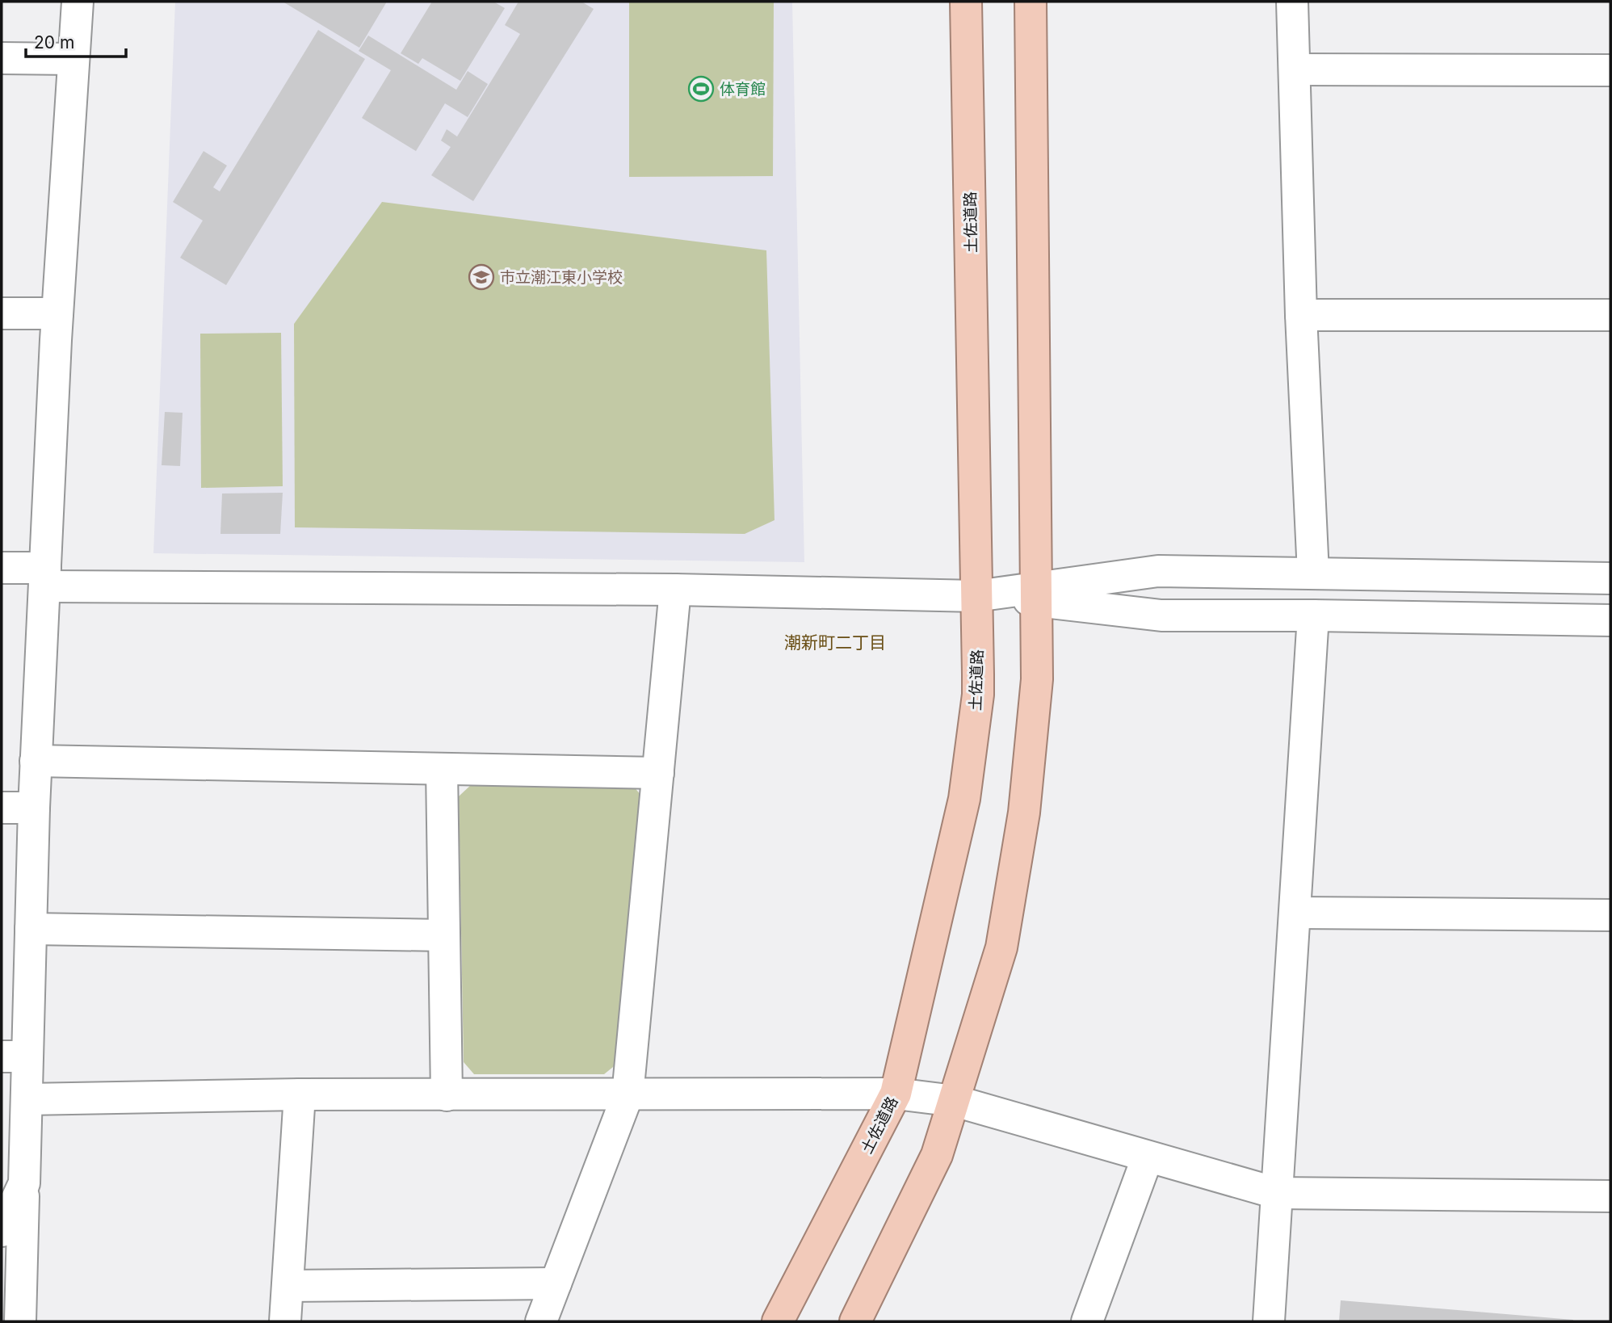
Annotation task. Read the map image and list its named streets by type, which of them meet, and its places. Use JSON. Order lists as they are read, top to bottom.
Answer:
{
  "streets": {
    "highway": ["土佐道路"]
  },
  "districts": ["潮新町二丁目"],
  "places": {
    "sports": ["体育館"],
    "school or university": ["市立潮江東小学校"]
  },
  "scale_bar": "20 m"
}
